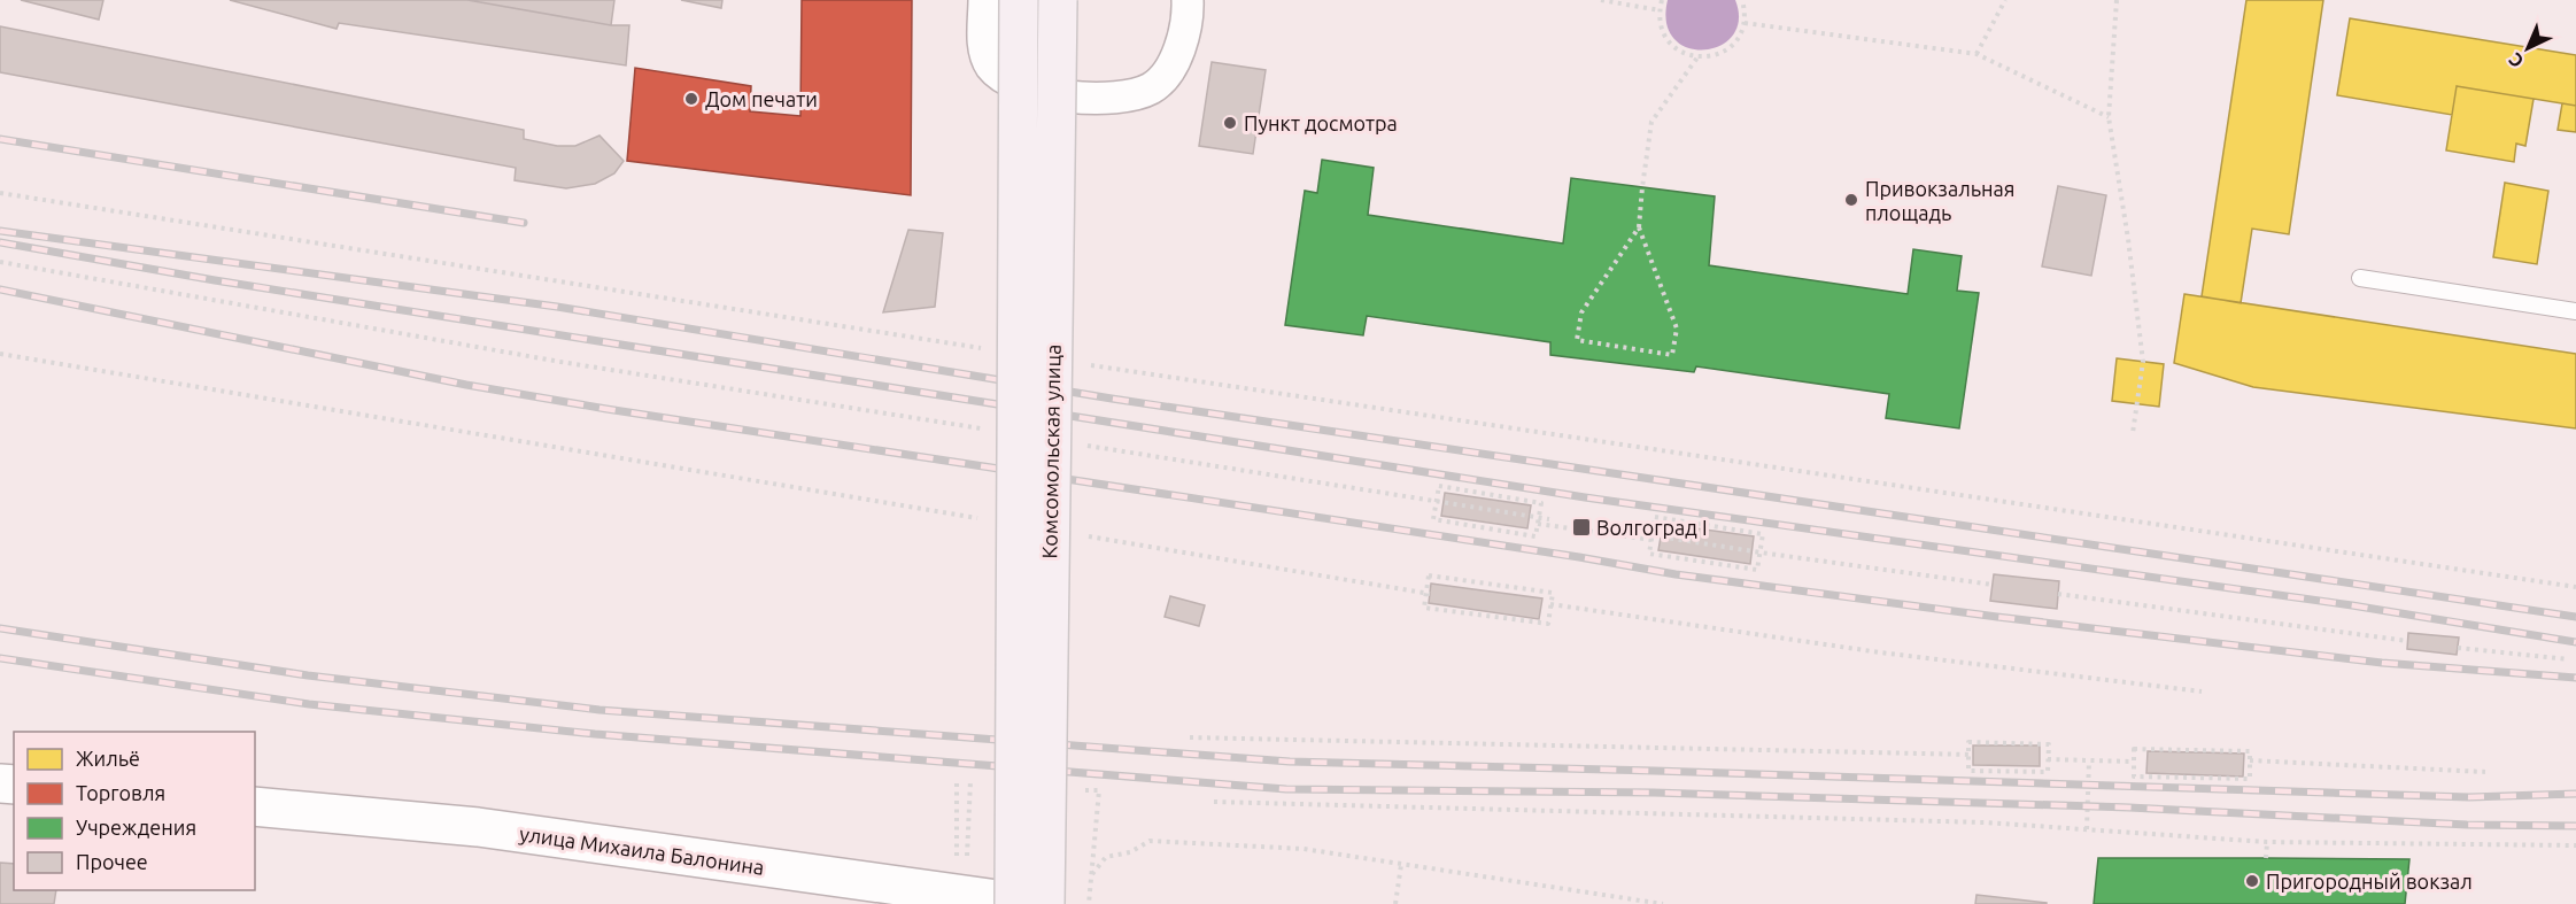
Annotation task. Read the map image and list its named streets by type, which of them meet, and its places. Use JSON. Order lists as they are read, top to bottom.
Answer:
{
  "streets": {
    "main road": ["Комсомольская улица"],
    "street": ["улица Михаила Балонина"]
  },
  "places": {
    "other": [
      "Дом печати",
      "Пункт досмотра",
      "Привокзальная площадь",
      "Пригородный вокзал"
    ],
    "transit": ["Волгоград I"]
  },
  "legend": [
    "Жильё",
    "Торговля",
    "Учреждения",
    "Прочее"
  ],
  "north": "bottom left"
}
